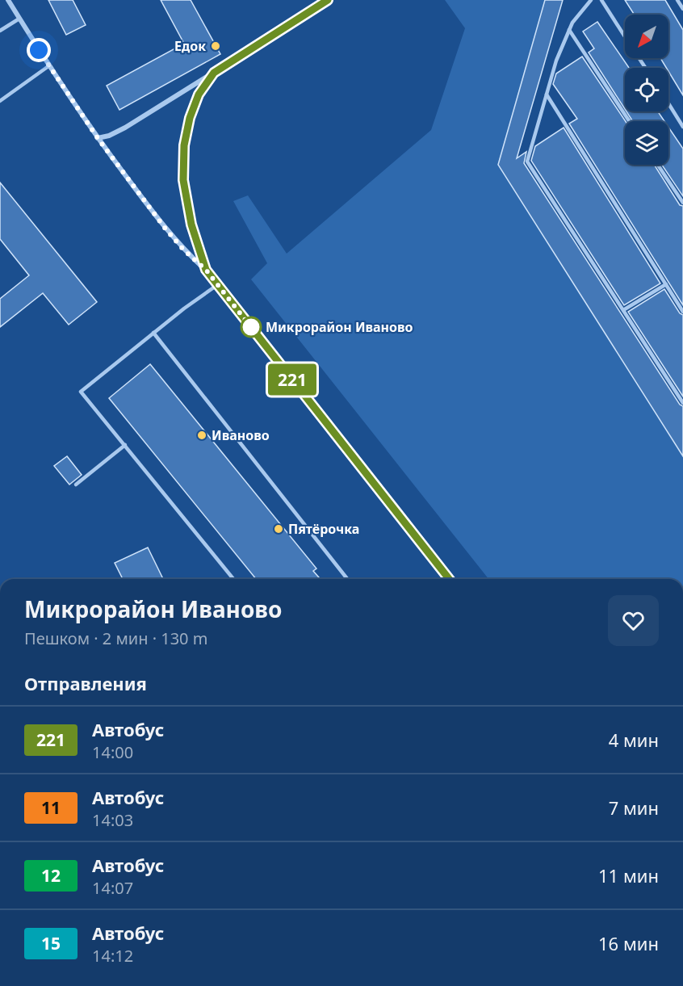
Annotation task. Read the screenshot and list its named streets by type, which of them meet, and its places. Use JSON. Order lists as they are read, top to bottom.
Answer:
{
  "places": [
    "Едок",
    "Микрорайон Иваново",
    "Иваново",
    "Пятёрочка"
  ],
  "lines": ["bus line 221"],
  "north": "bottom left",
  "page": {
    "on_map": "221",
    "heading": [
      ["Микрорайон Иваново", "Пешком · 2 мин · 130 m"],
      "Отправления"
    ],
    "list": [
      {
        "mark": "221",
        "name": "Автобус",
        "note": "14:00",
        "value": "4 мин"
      },
      {
        "mark": "11",
        "name": "Автобус",
        "note": "14:03",
        "value": "7 мин"
      },
      {
        "mark": "12",
        "name": "Автобус",
        "note": "14:07",
        "value": "11 мин"
      },
      {
        "mark": "15",
        "name": "Автобус",
        "note": "14:12",
        "value": "16 мин"
      }
    ]
  }
}
